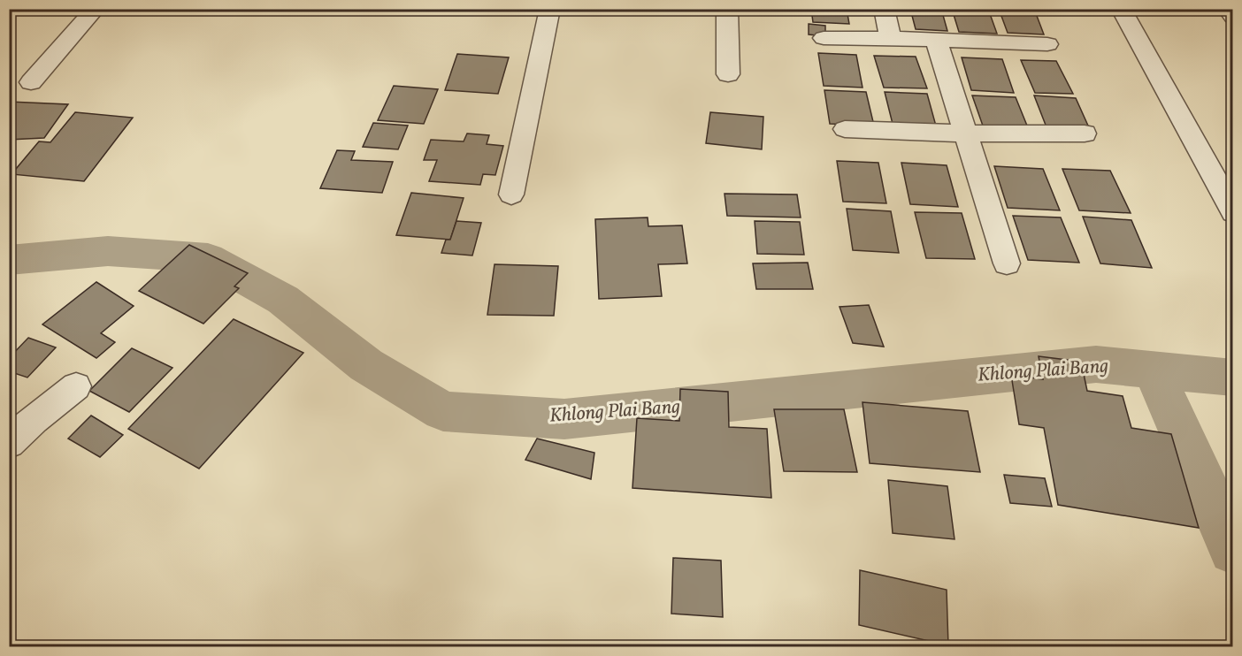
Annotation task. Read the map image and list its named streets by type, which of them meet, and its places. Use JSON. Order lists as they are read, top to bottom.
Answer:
{
  "water": ["Khlong Plai Bang"]
}
